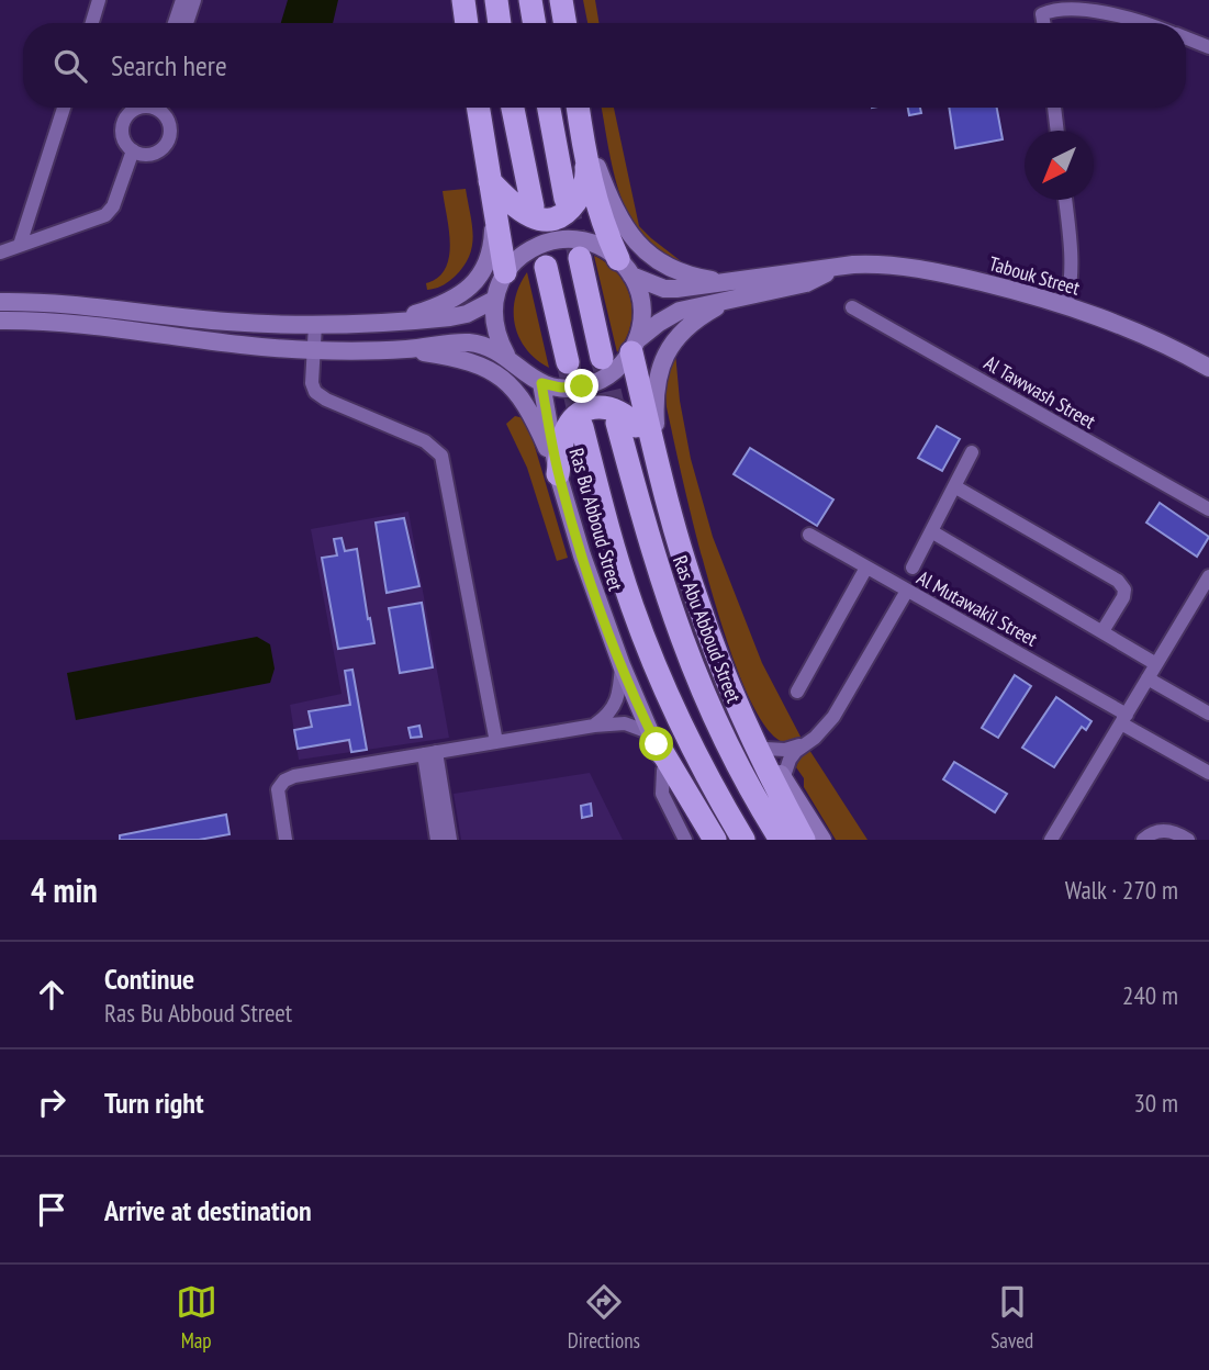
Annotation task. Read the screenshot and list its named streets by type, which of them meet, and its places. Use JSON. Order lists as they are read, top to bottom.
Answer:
{
  "streets": {
    "highway": ["Ras Abu Abboud Street"],
    "street": [
      "Tabouk Street",
      "Al Tawwash Street",
      "Ras Bu Abboud Street",
      "Al Mutawakil Street"
    ]
  },
  "crossings": [
    ["Tabouk Street", "Ras Bu Abboud Street"]
  ],
  "north": "bottom left",
  "page": {
    "search": "Search here",
    "heading": ["4 min", "Walk · 270 m"],
    "list": [
      ["Continue", "Ras Bu Abboud Street", "240 m"],
      ["Turn right", "30 m"],
      "Arrive at destination"
    ],
    "nav": ["Map", "Directions", "Saved"]
  }
}
